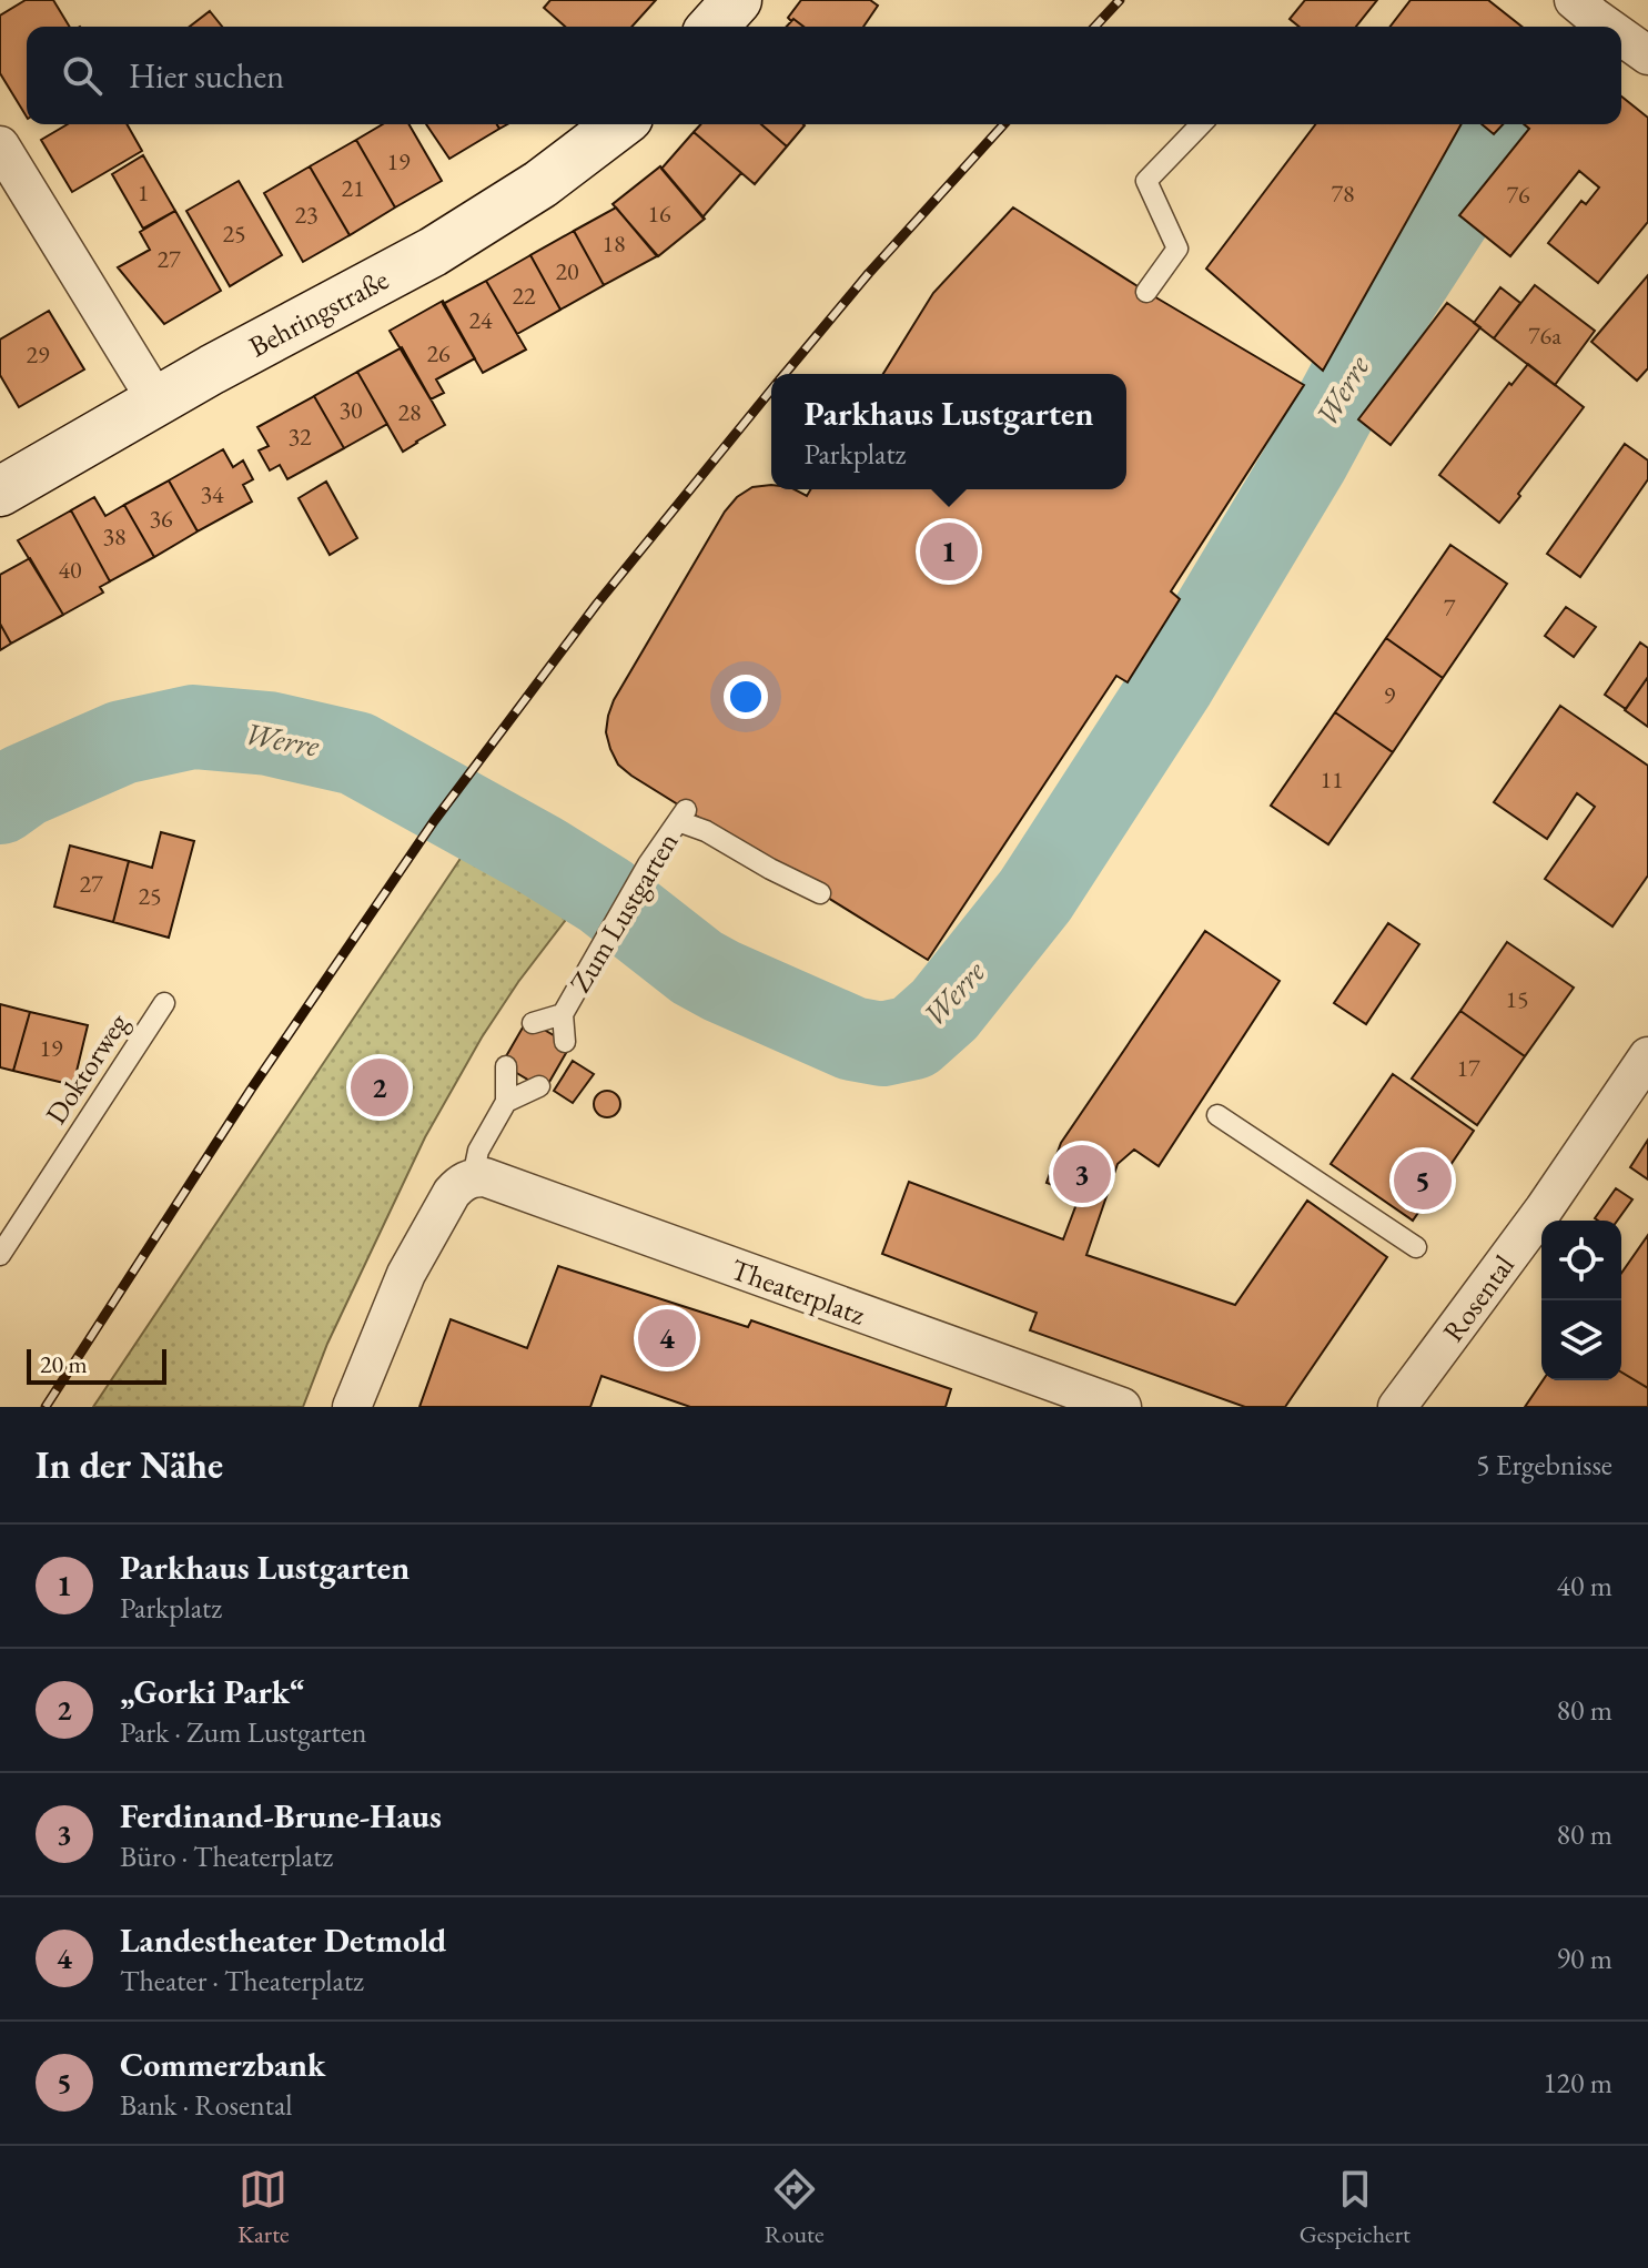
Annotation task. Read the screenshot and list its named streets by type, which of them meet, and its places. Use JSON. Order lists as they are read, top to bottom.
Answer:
{
  "streets": {
    "street": ["Behringstraße", "Theaterplatz", "Rosental"],
    "lane": ["Zum Lustgarten", "Doktorweg"]
  },
  "water": ["Werre"],
  "house_numbers": [
    "19",
    "21",
    "1",
    "78",
    "76",
    "16",
    "23",
    "25",
    "18",
    "27",
    "20",
    "22",
    "24",
    "76a",
    "26",
    "29",
    "30",
    "28",
    "32",
    "34",
    "36",
    "38",
    "40",
    "7",
    "9",
    "11",
    "27",
    "25",
    "15",
    "19",
    "17"
  ],
  "scale_bar": "20 m",
  "page": {
    "search": "Hier suchen",
    "popup": ["Parkhaus Lustgarten", "Parkplatz"],
    "pins": [
      "1",
      "2",
      "3",
      "5",
      "4"
    ],
    "scale": "20 m",
    "heading": ["In der Nähe", "5 Ergebnisse"],
    "list": [
      {
        "mark": "1",
        "name": "Parkhaus Lustgarten",
        "note": "Parkplatz",
        "value": "40 m"
      },
      {
        "mark": "2",
        "name": "„Gorki Park“",
        "note": "Park · Zum Lustgarten",
        "value": "80 m"
      },
      {
        "mark": "3",
        "name": "Ferdinand-Brune-Haus",
        "note": "Büro · Theaterplatz",
        "value": "80 m"
      },
      {
        "mark": "4",
        "name": "Landestheater Detmold",
        "note": "Theater · Theaterplatz",
        "value": "90 m"
      },
      {
        "mark": "5",
        "name": "Commerzbank",
        "note": "Bank · Rosental",
        "value": "120 m"
      }
    ],
    "nav": ["Karte", "Route", "Gespeichert"]
  }
}
